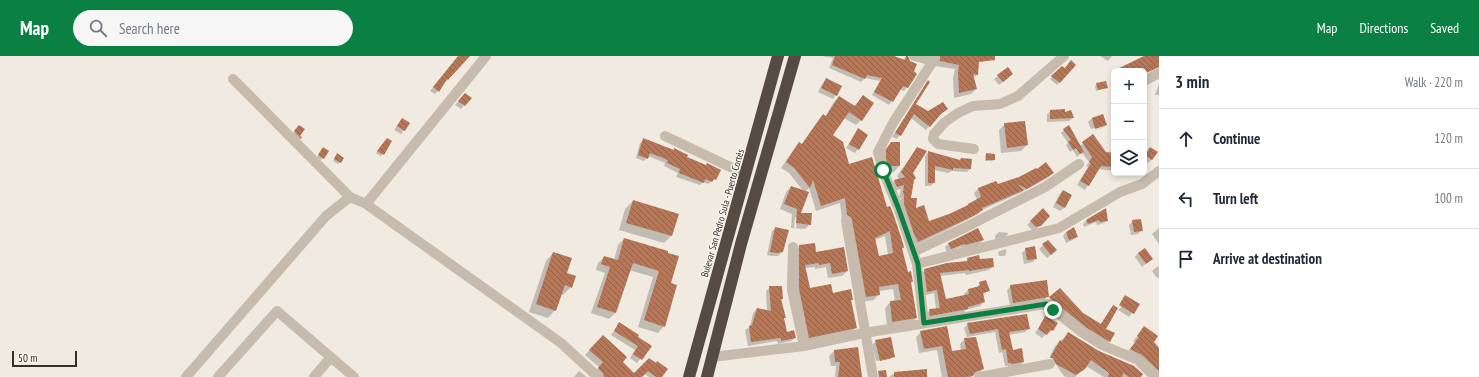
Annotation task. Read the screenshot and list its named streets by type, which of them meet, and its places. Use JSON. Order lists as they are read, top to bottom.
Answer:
{
  "streets": {
    "highway": ["Bulevar San Pedro Sula - Puerto Cortés"]
  },
  "scale_bar": "50 m",
  "page": {
    "header": "Map",
    "search": "Search here",
    "nav": ["Map", "Directions", "Saved"],
    "heading": ["3 min", "Walk · 220 m"],
    "map_buttons": ["+", "−"],
    "list": [
      ["Continue", "120 m"],
      ["Turn left", "100 m"],
      "Arrive at destination"
    ],
    "scale": "50 m"
  }
}
